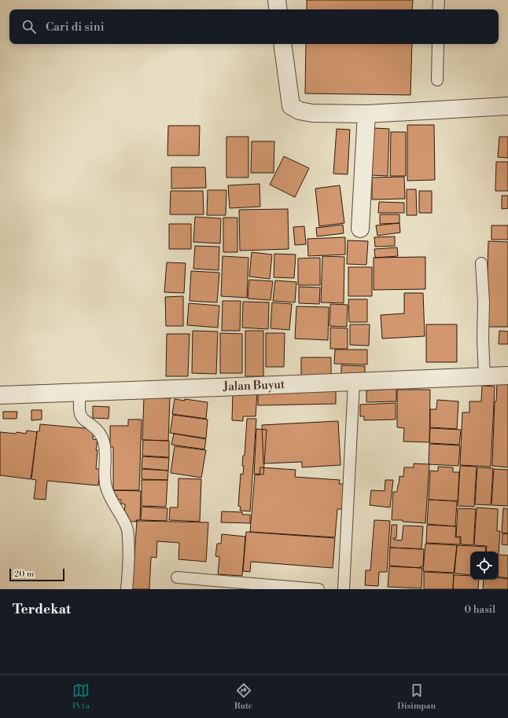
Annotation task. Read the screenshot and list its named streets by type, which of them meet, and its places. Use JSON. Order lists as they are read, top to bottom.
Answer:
{
  "streets": {
    "street": ["Jalan Buyut"]
  },
  "scale_bar": "20 m",
  "page": {
    "search": "Cari di sini",
    "scale": "20 m",
    "heading": ["Terdekat", "0 hasil"],
    "nav": ["Peta", "Rute", "Disimpan"]
  }
}
